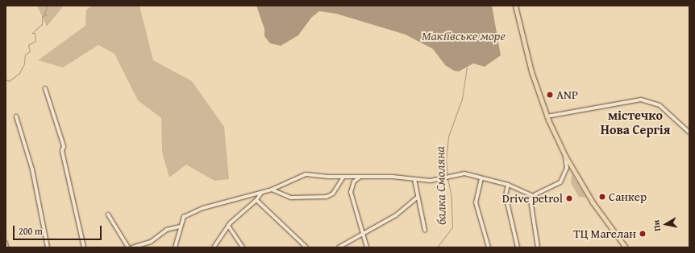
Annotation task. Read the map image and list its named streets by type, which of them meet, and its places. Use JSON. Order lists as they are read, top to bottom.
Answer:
{
  "districts": ["містечко Нова Сергія"],
  "water": ["Макіївське море", "балка Смоляна"],
  "places": [
    "ANP",
    "Санкер",
    "Drive petrol",
    "ТЦ Магелан"
  ],
  "scale_bar": "200 m",
  "north": "left"
}
